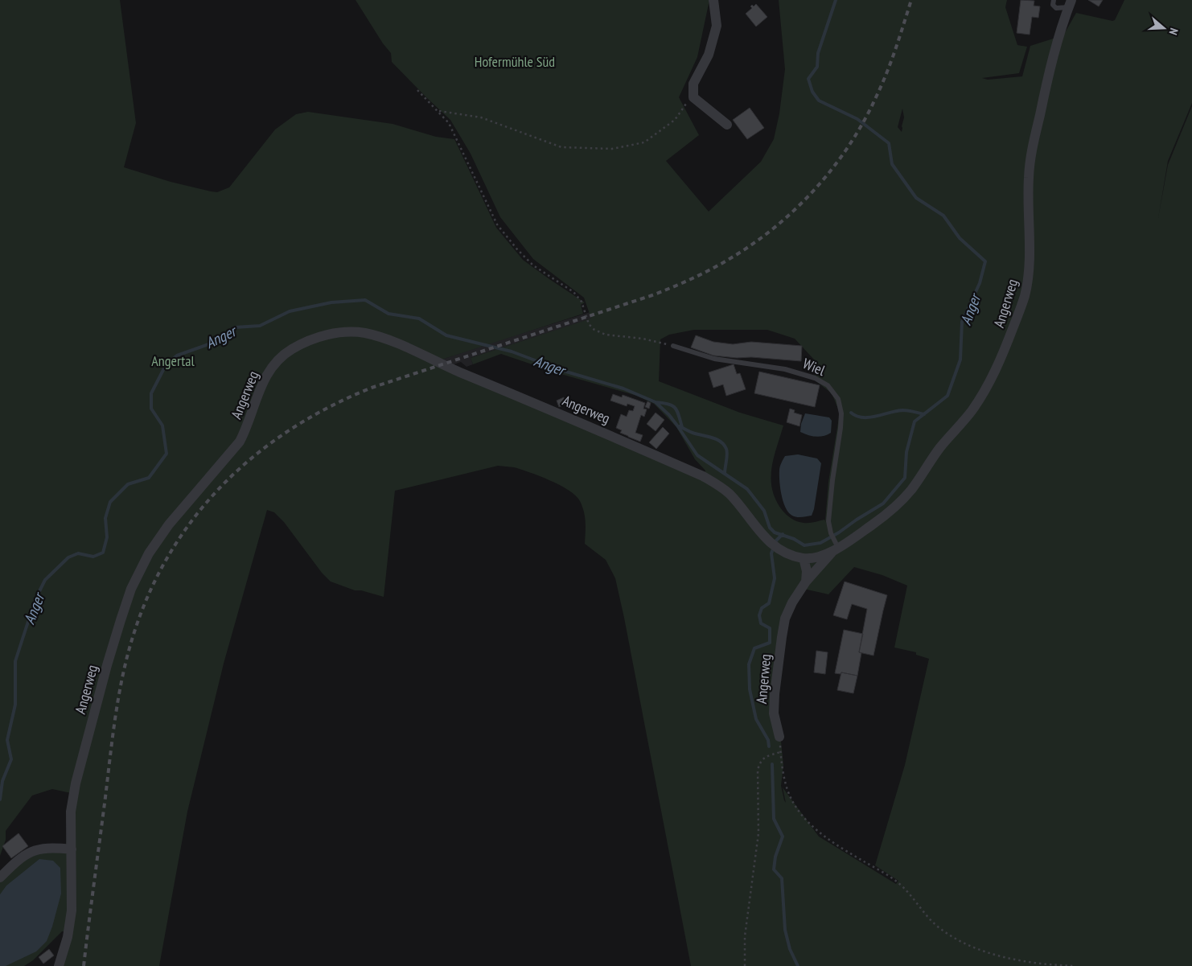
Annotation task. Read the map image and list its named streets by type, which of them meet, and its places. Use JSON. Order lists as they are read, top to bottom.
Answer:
{
  "streets": {
    "street": ["Angerweg"],
    "lane": ["Wiel"]
  },
  "crossings": [
    ["Angerweg", "Wiel"]
  ],
  "water": ["Anger"],
  "parks": ["Hofermühle Süd", "Angertal"],
  "north": "right"
}
